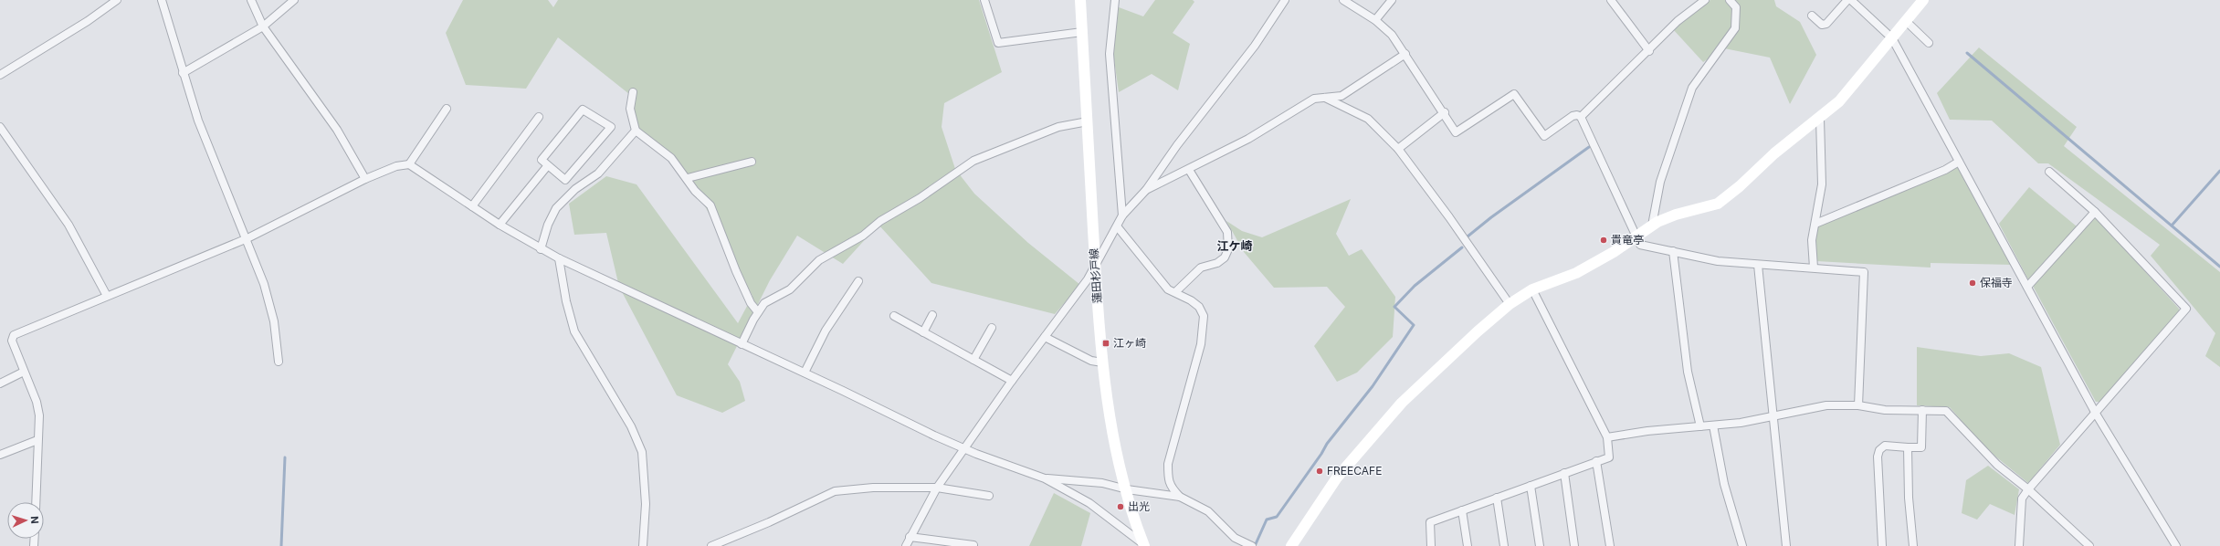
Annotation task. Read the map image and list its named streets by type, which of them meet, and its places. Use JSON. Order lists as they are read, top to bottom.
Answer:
{
  "streets": {
    "street": ["蓮田杉戸線"]
  },
  "districts": ["江ケ崎"],
  "places": {
    "other": [
      "貴竜亭",
      "保福寺",
      "FREECAFE",
      "出光"
    ],
    "transit": ["江ヶ崎"]
  },
  "north": "right"
}
